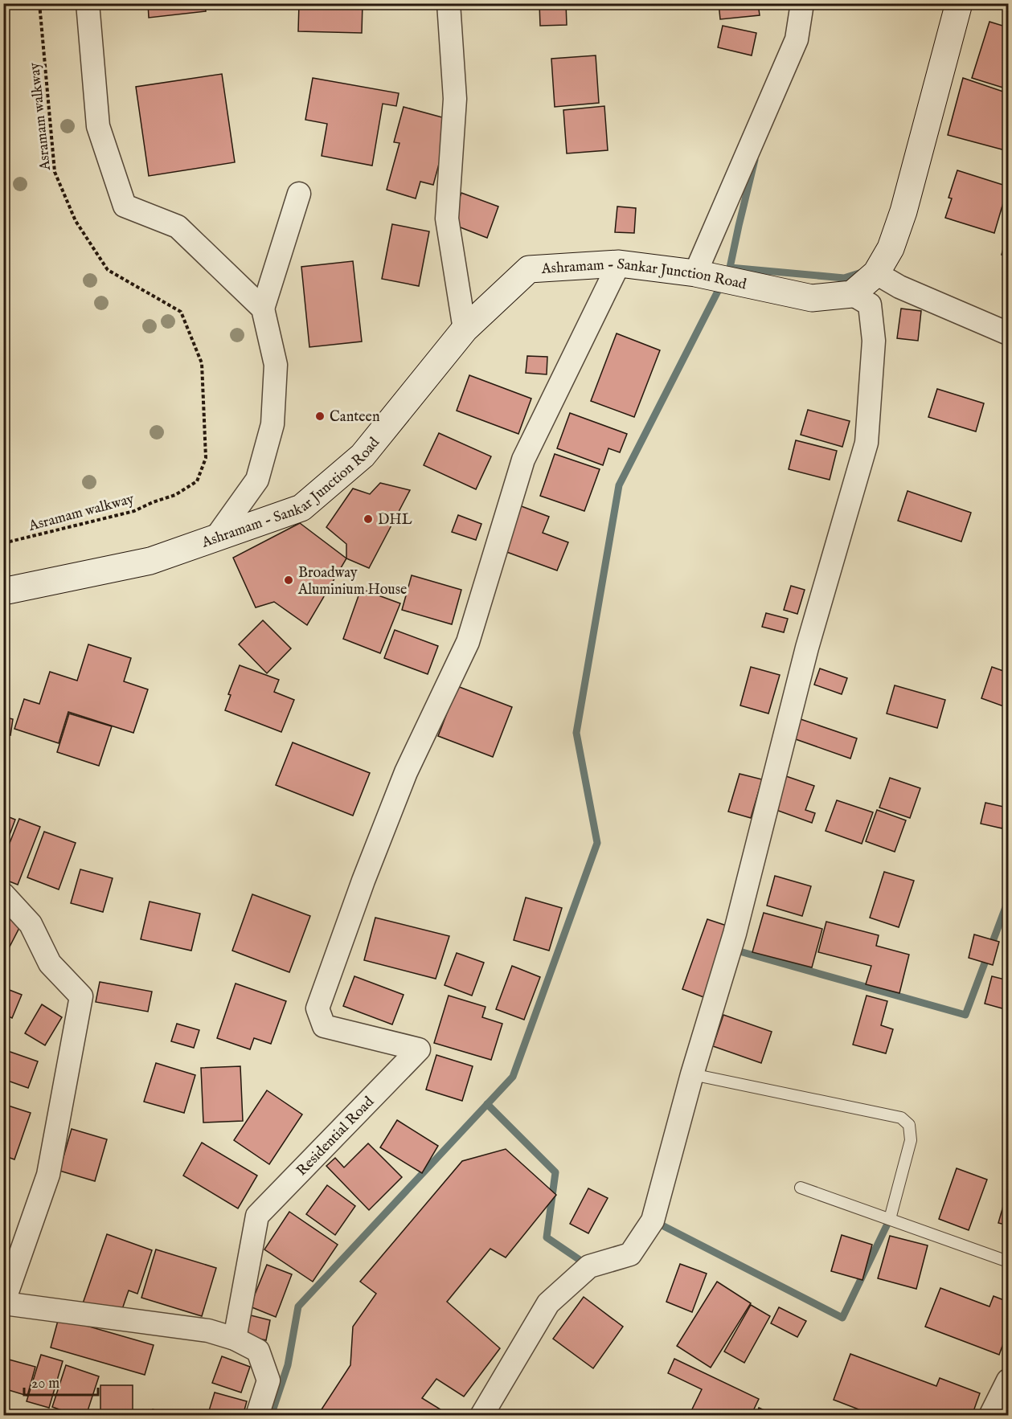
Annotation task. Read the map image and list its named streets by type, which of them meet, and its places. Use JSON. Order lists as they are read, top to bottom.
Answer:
{
  "streets": {
    "street": ["Ashramam - Sankar Junction Road", "Residential Road"],
    "path": ["Asramam walkway"]
  },
  "crossings": [
    ["Ashramam - Sankar Junction Road", "Residential Road"]
  ],
  "places": ["Canteen", "DHL", "Broadway Aluminium House"],
  "scale_bar": "20 m"
}
